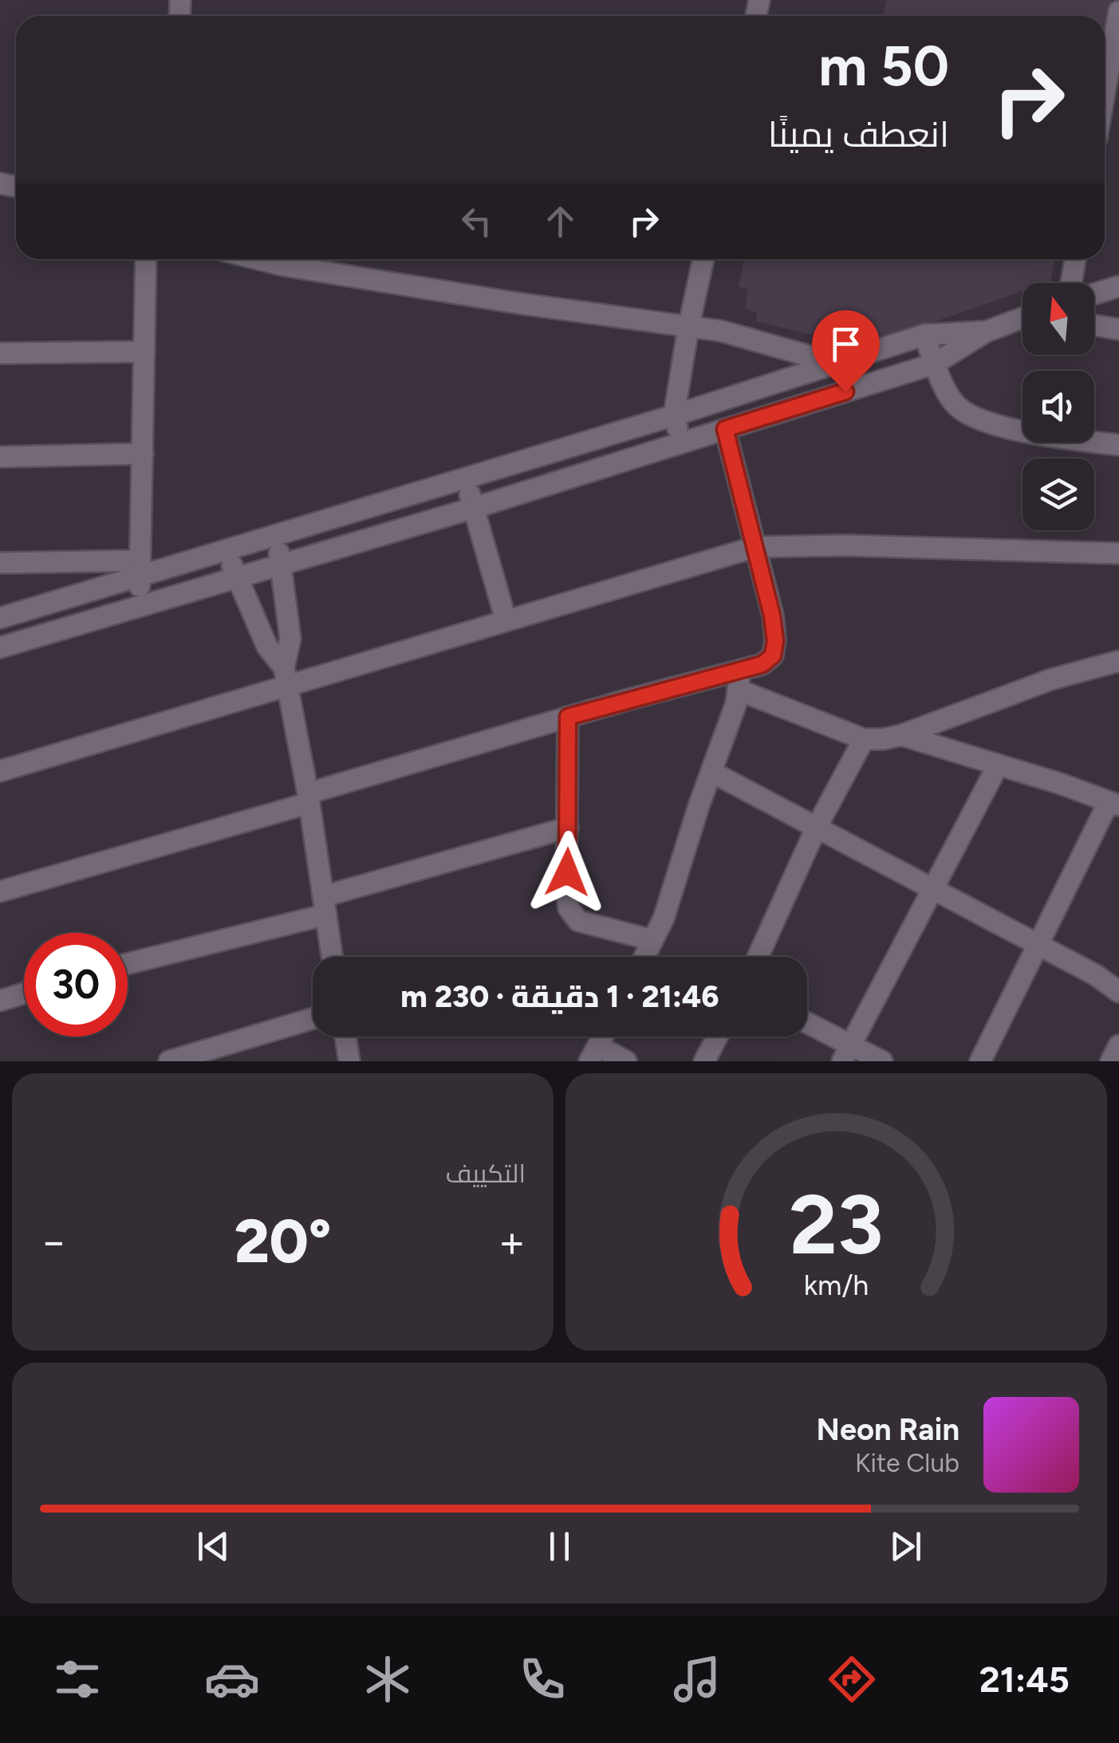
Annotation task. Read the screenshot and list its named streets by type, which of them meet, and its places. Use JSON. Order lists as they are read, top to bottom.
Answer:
{
  "north": "top",
  "page": {
    "turn": ["50 m", "انعطف يمينًا"],
    "limit": "30",
    "trip": "21:46 · 1 دقيقة · 230 m",
    "tile": "التكييف",
    "heat": ["−", "20°", "+"],
    "song": ["Neon Rain", "Kite Club"],
    "tabs": "21:45",
    "gauge": ["23", "km/h"]
  }
}
